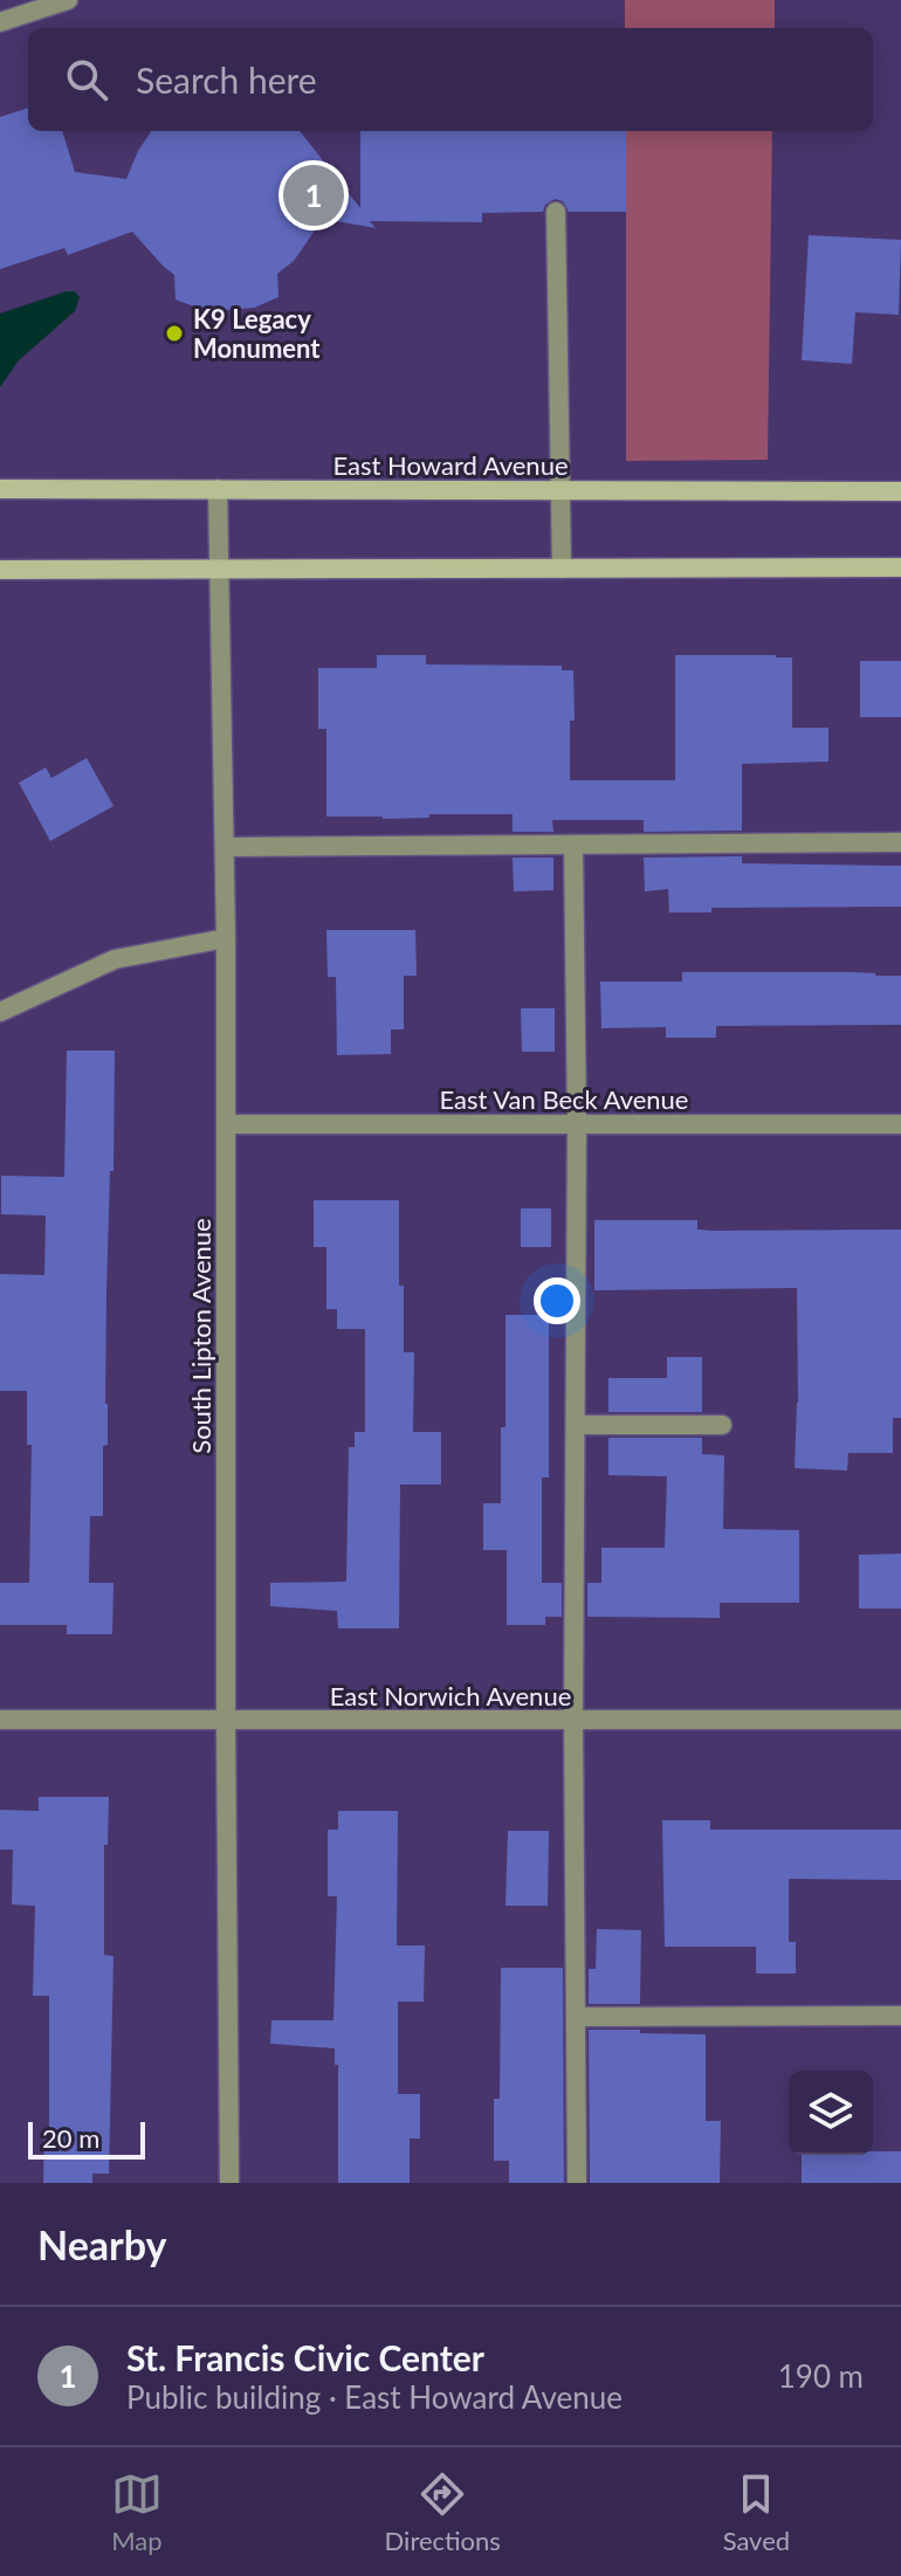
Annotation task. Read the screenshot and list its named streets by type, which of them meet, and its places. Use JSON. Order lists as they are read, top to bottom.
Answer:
{
  "streets": {
    "main road": ["East Howard Avenue"],
    "street": ["East Van Beck Avenue", "South Lipton Avenue", "East Norwich Avenue"]
  },
  "crossings": [
    ["East Howard Avenue", "South Lipton Avenue"],
    ["East Van Beck Avenue", "South Lipton Avenue"],
    ["South Lipton Avenue", "East Norwich Avenue"]
  ],
  "places": ["K9 Legacy Monument"],
  "scale_bar": "20 m",
  "page": {
    "search": "Search here",
    "pins": "1",
    "scale": "20 m",
    "heading": "Nearby",
    "list": [
      {
        "mark": "1",
        "name": "St. Francis Civic Center",
        "note": "Public building · East Howard Avenue",
        "value": "190 m"
      }
    ],
    "nav": ["Map", "Directions", "Saved"]
  }
}
